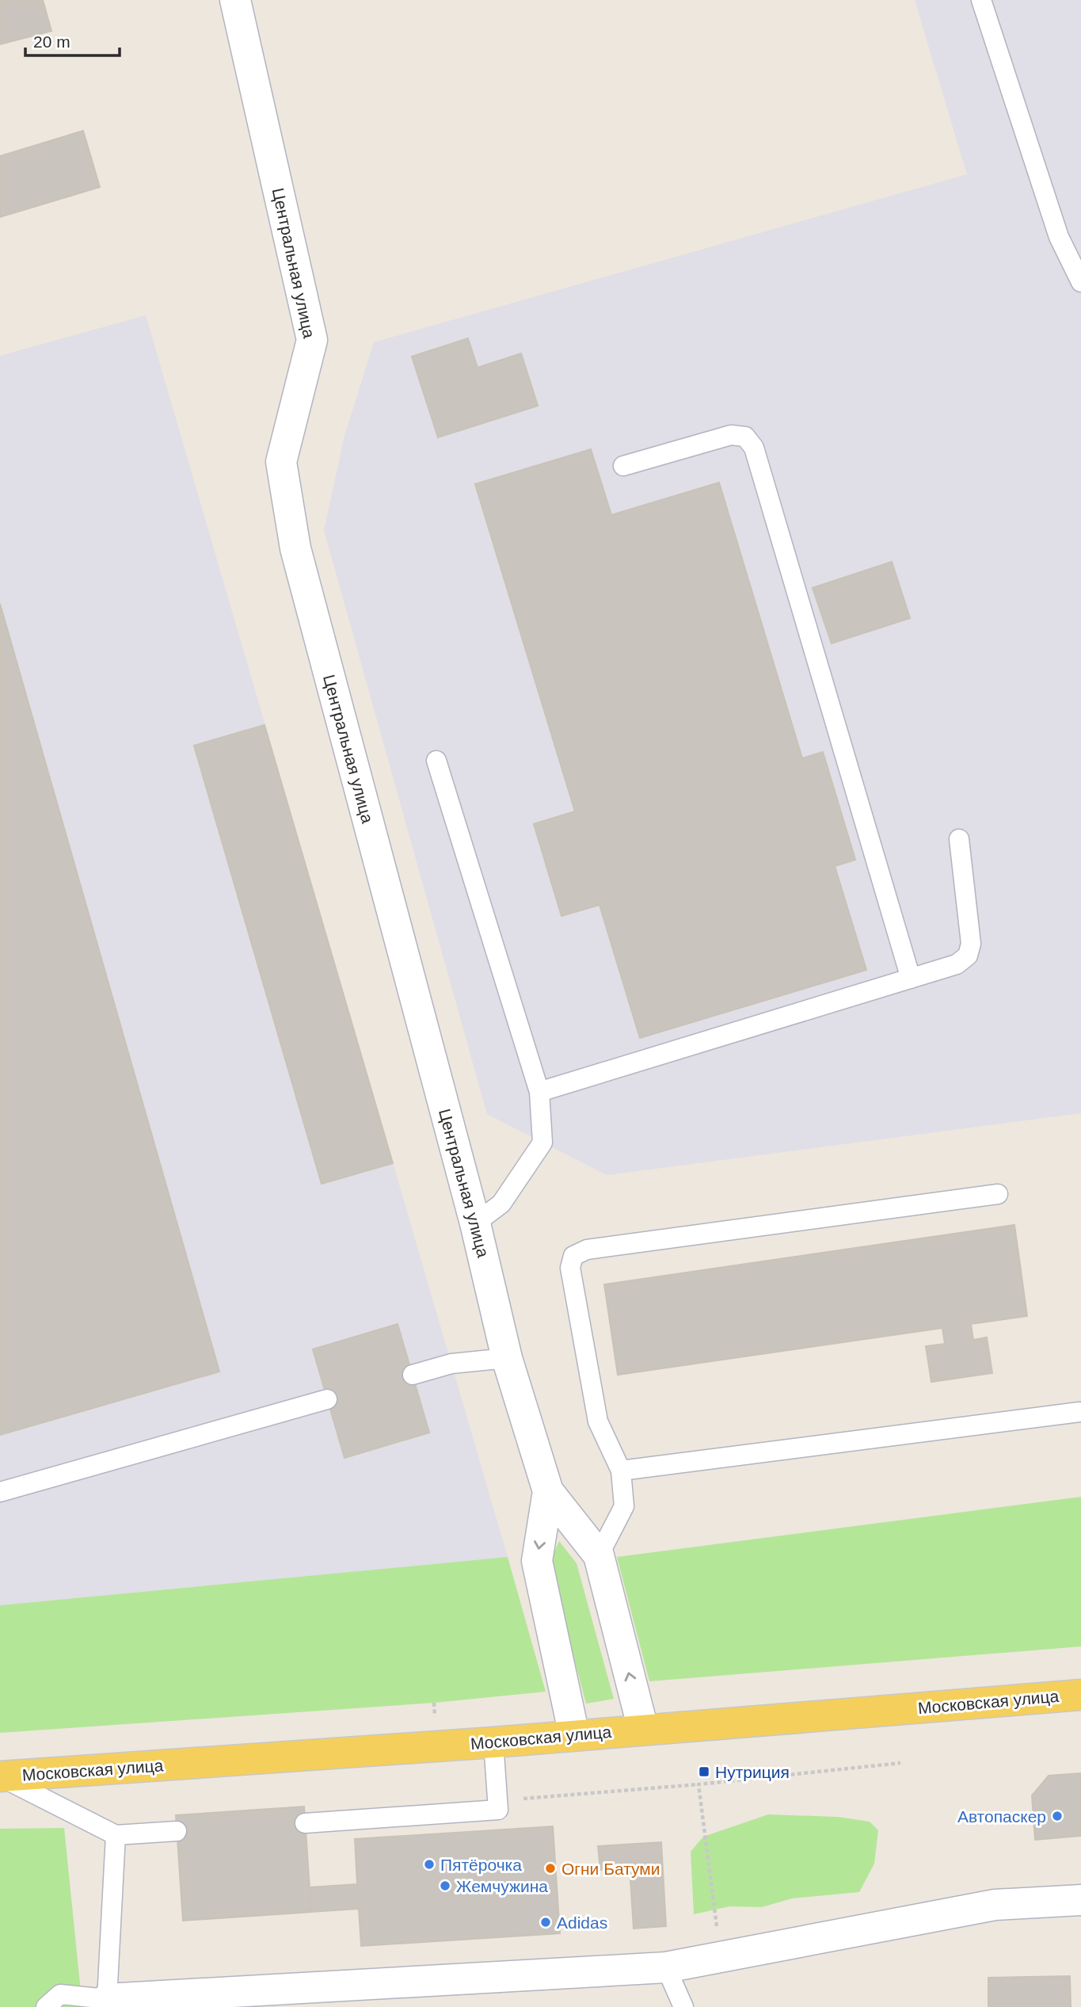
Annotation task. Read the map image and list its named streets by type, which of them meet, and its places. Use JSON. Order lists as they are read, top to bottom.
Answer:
{
  "streets": {
    "main road": ["Московская улица"],
    "street": ["Центральная улица"]
  },
  "places": {
    "transit": ["Нутриция"],
    "other": [
      "Автопаскер",
      "Пятёрочка",
      "Огни Батуми",
      "Жемчужина",
      "Adidas"
    ]
  },
  "scale_bar": "20 m"
}
